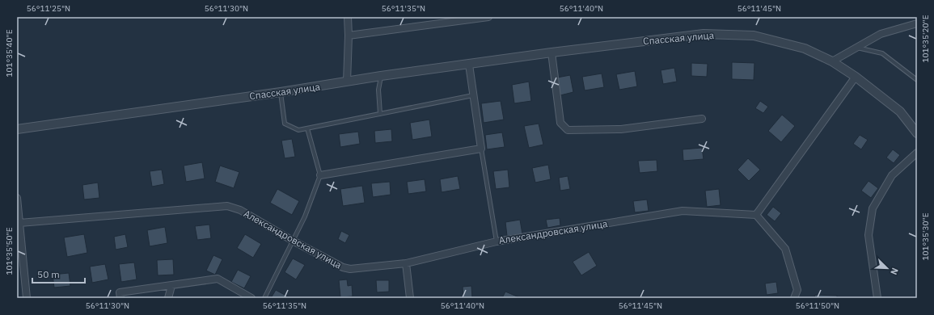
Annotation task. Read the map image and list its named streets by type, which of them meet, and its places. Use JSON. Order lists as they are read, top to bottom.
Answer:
{
  "streets": {
    "street": ["Спасская улица", "Александровская улица"]
  },
  "scale_bar": "50 m",
  "north": "bottom right",
  "coordinates": [
    "56°11'25\"N",
    "56°11'30\"N",
    "56°11'35\"N",
    "56°11'40\"N",
    "56°11'45\"N",
    "101°35'20\"E",
    "101°35'40\"E",
    "101°35'30\"E",
    "101°35'50\"E",
    "56°11'50\"N"
  ]
}
